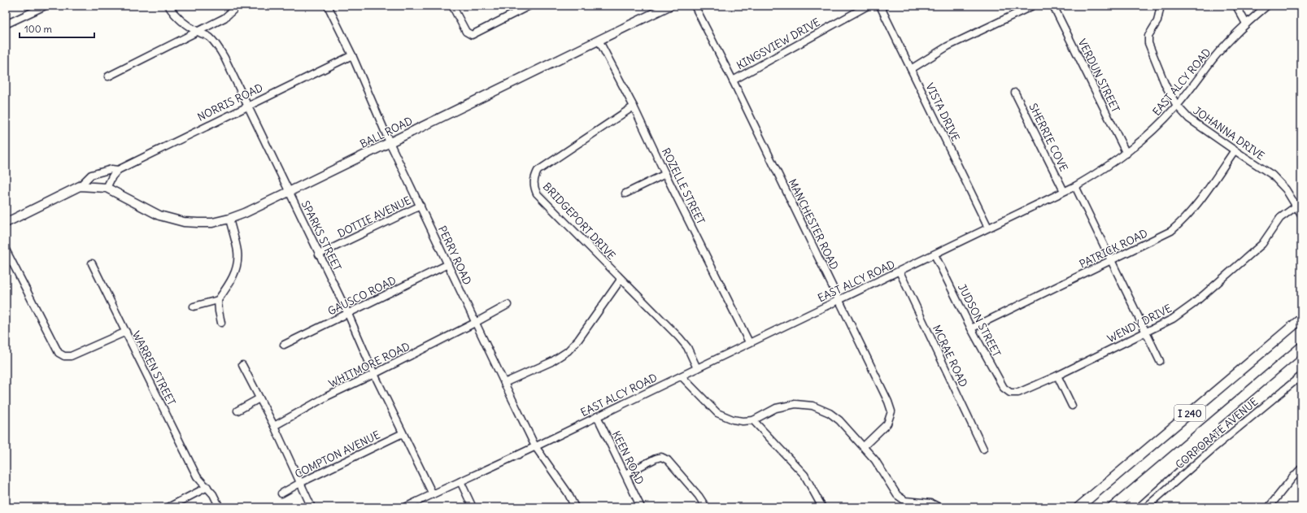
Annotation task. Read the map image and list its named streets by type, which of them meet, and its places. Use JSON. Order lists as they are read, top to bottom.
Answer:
{
  "streets": {
    "highway": ["I 240"],
    "main road": ["NORRIS ROAD", "BALL ROAD"],
    "street": [
      "KINGSVIEW DRIVE",
      "VERDUN STREET",
      "EAST ALCY ROAD",
      "VISTA DRIVE",
      "JOHANNA DRIVE",
      "SHERRIE COVE",
      "ROZELLE STREET",
      "DOTTIE AVENUE",
      "BRIDGEPORT DRIVE",
      "MANCHESTER ROAD",
      "SPARKS STREET",
      "PATRICK ROAD",
      "PERRY ROAD",
      "GAUSCO ROAD",
      "JUDSON STREET",
      "WENDY DRIVE",
      "MCRAE ROAD",
      "WHITMORE ROAD",
      "WARREN STREET",
      "CORPORATE AVENUE",
      "COMPTON AVENUE",
      "KEEN ROAD"
    ]
  },
  "crossings": [
    ["KINGSVIEW DRIVE", "MANCHESTER ROAD"],
    ["VERDUN STREET", "EAST ALCY ROAD"],
    ["EAST ALCY ROAD", "VISTA DRIVE"],
    ["EAST ALCY ROAD", "JOHANNA DRIVE"],
    ["EAST ALCY ROAD", "SHERRIE COVE"],
    ["EAST ALCY ROAD", "ROZELLE STREET"],
    ["EAST ALCY ROAD", "BRIDGEPORT DRIVE"],
    ["EAST ALCY ROAD", "MANCHESTER ROAD"],
    ["EAST ALCY ROAD", "SPARKS STREET"],
    ["EAST ALCY ROAD", "PERRY ROAD"],
    ["EAST ALCY ROAD", "JUDSON STREET"],
    ["EAST ALCY ROAD", "MCRAE ROAD"],
    ["EAST ALCY ROAD", "KEEN ROAD"],
    ["NORRIS ROAD", "BALL ROAD"],
    ["NORRIS ROAD", "SPARKS STREET"],
    ["NORRIS ROAD", "PERRY ROAD"],
    ["BALL ROAD", "ROZELLE STREET"],
    ["BALL ROAD", "SPARKS STREET"],
    ["BALL ROAD", "PERRY ROAD"],
    ["JOHANNA DRIVE", "PATRICK ROAD"],
    ["JOHANNA DRIVE", "WENDY DRIVE"],
    ["ROZELLE STREET", "BRIDGEPORT DRIVE"],
    ["DOTTIE AVENUE", "SPARKS STREET"],
    ["DOTTIE AVENUE", "PERRY ROAD"],
    ["SPARKS STREET", "GAUSCO ROAD"],
    ["SPARKS STREET", "WHITMORE ROAD"],
    ["SPARKS STREET", "COMPTON AVENUE"],
    ["PATRICK ROAD", "JUDSON STREET"],
    ["PERRY ROAD", "GAUSCO ROAD"],
    ["PERRY ROAD", "WHITMORE ROAD"],
    ["JUDSON STREET", "WENDY DRIVE"]
  ],
  "scale_bar": "100 m"
}
